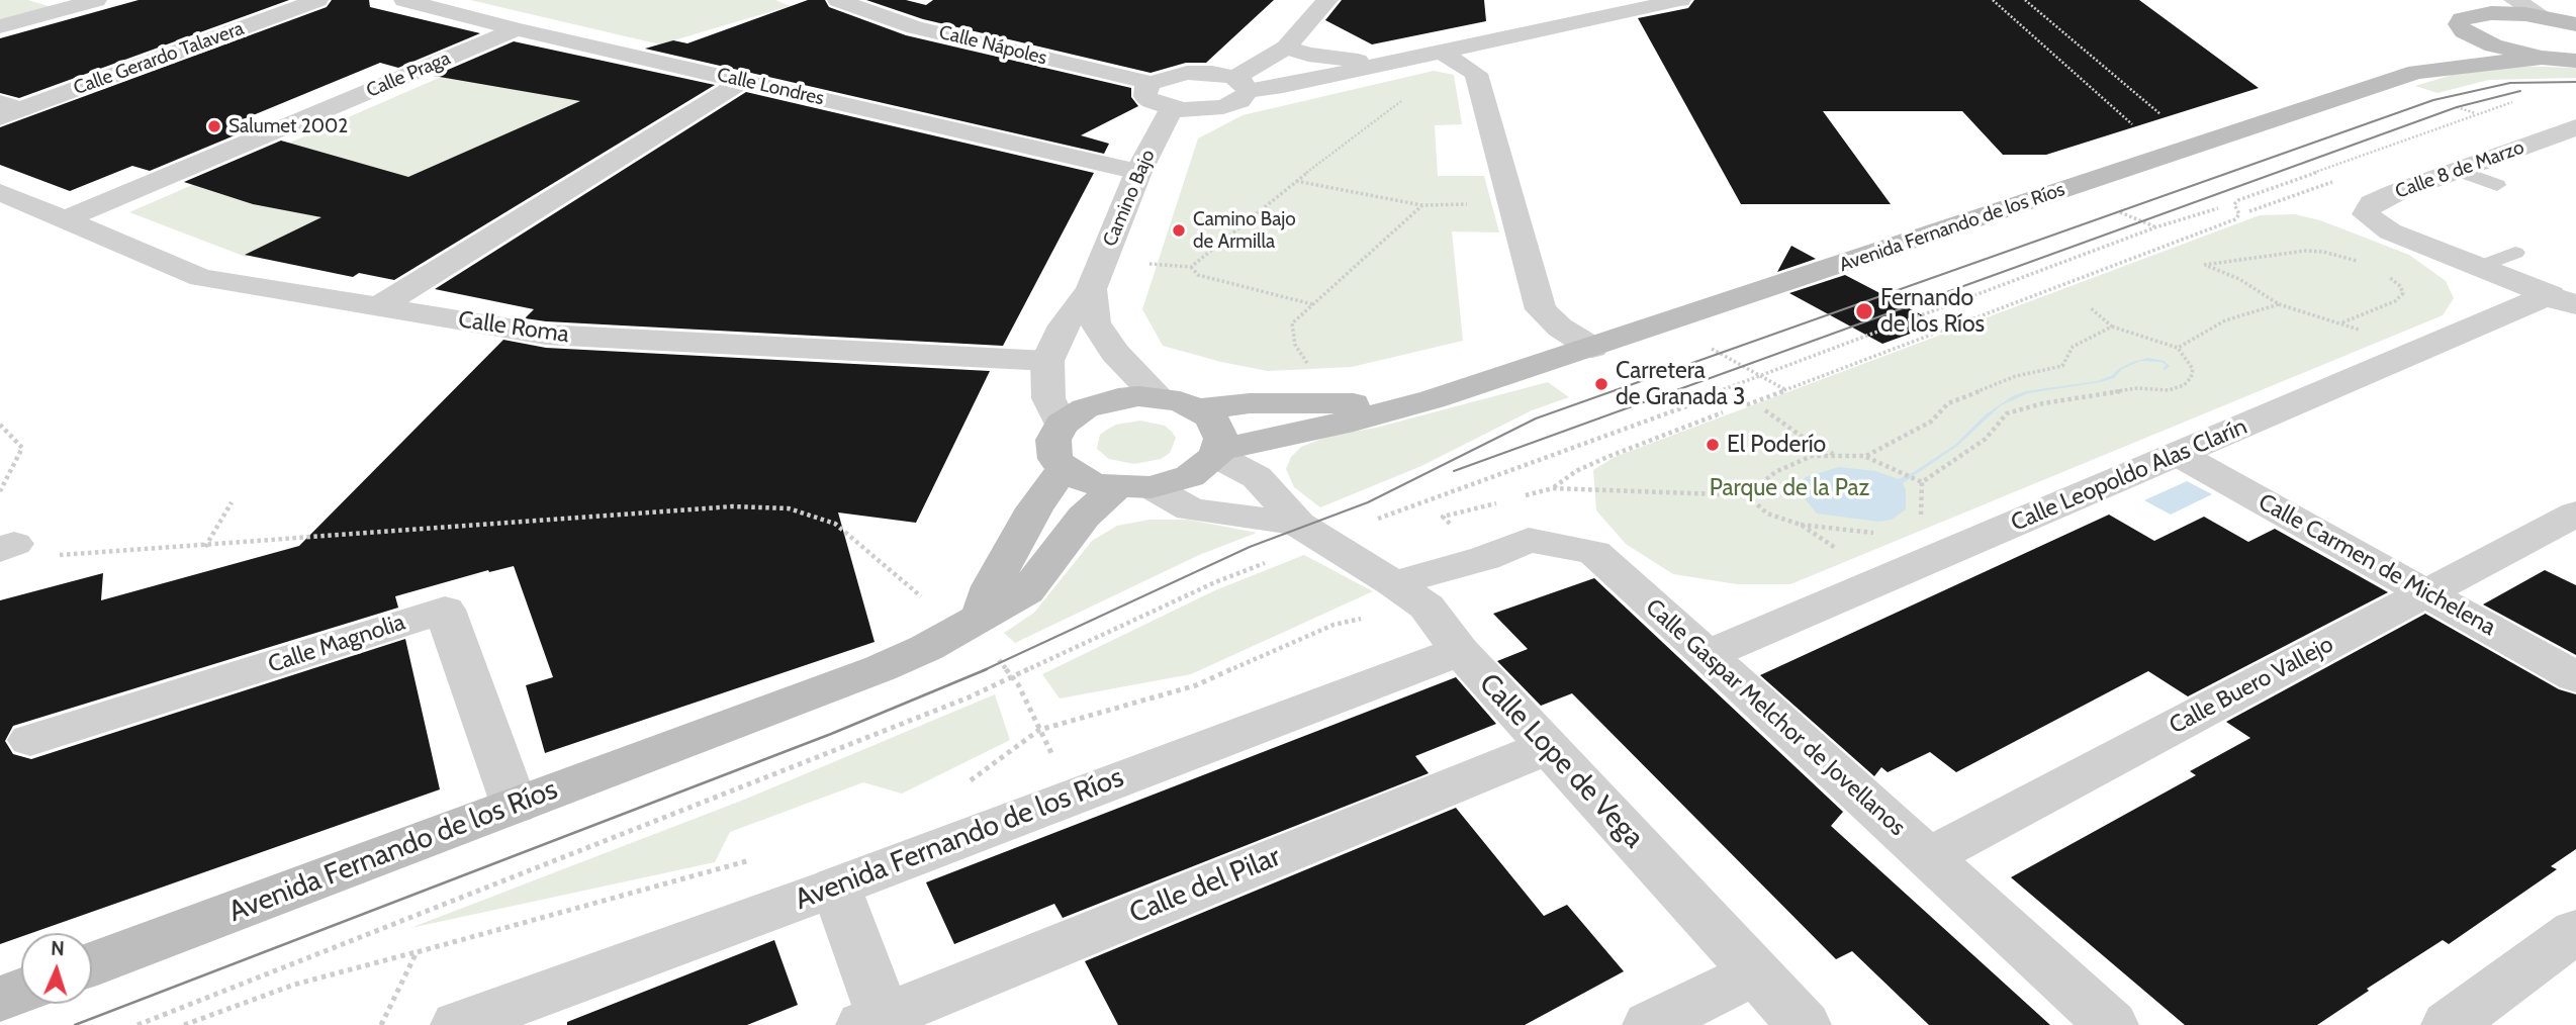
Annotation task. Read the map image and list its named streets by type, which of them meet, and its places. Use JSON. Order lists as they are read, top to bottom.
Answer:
{
  "streets": {
    "main road": ["Avenida Fernando de los Ríos"],
    "street": [
      "Calle Nápoles",
      "Calle Gerardo Talavera",
      "Calle Praga",
      "Calle Londres",
      "Calle 8 de Marzo",
      "Camino Bajo",
      "Calle Roma",
      "Calle Leopoldo Alas Clarín",
      "Calle Carmen de Michelena",
      "Calle Magnolia",
      "Calle Buero Vallejo",
      "Calle Gaspar Melchor de Jovellanos",
      "Calle Lope de Vega",
      "Calle del Pilar"
    ]
  },
  "crossings": [
    ["Calle Praga", "Calle Londres"],
    ["Calle Praga", "Calle Roma"],
    ["Calle Londres", "Camino Bajo"],
    ["Calle 8 de Marzo", "Calle Leopoldo Alas Clarín"],
    ["Camino Bajo", "Calle Roma"],
    ["Avenida Fernando de los Ríos", "Calle Magnolia"],
    ["Avenida Fernando de los Ríos", "Calle Lope de Vega"],
    ["Calle Leopoldo Alas Clarín", "Calle Carmen de Michelena"],
    ["Calle Leopoldo Alas Clarín", "Calle Gaspar Melchor de Jovellanos"],
    ["Calle Carmen de Michelena", "Calle Buero Vallejo"],
    ["Calle Buero Vallejo", "Calle Gaspar Melchor de Jovellanos"],
    ["Calle Gaspar Melchor de Jovellanos", "Calle Lope de Vega"],
    ["Calle Lope de Vega", "Calle del Pilar"]
  ],
  "parks": ["Parque de la Paz"],
  "places": [
    "Salumet 2002",
    "Camino Bajo de Armilla",
    "Fernando de los Ríos",
    "Carretera de Granada 3",
    "El Poderío"
  ],
  "north": "top"
}
